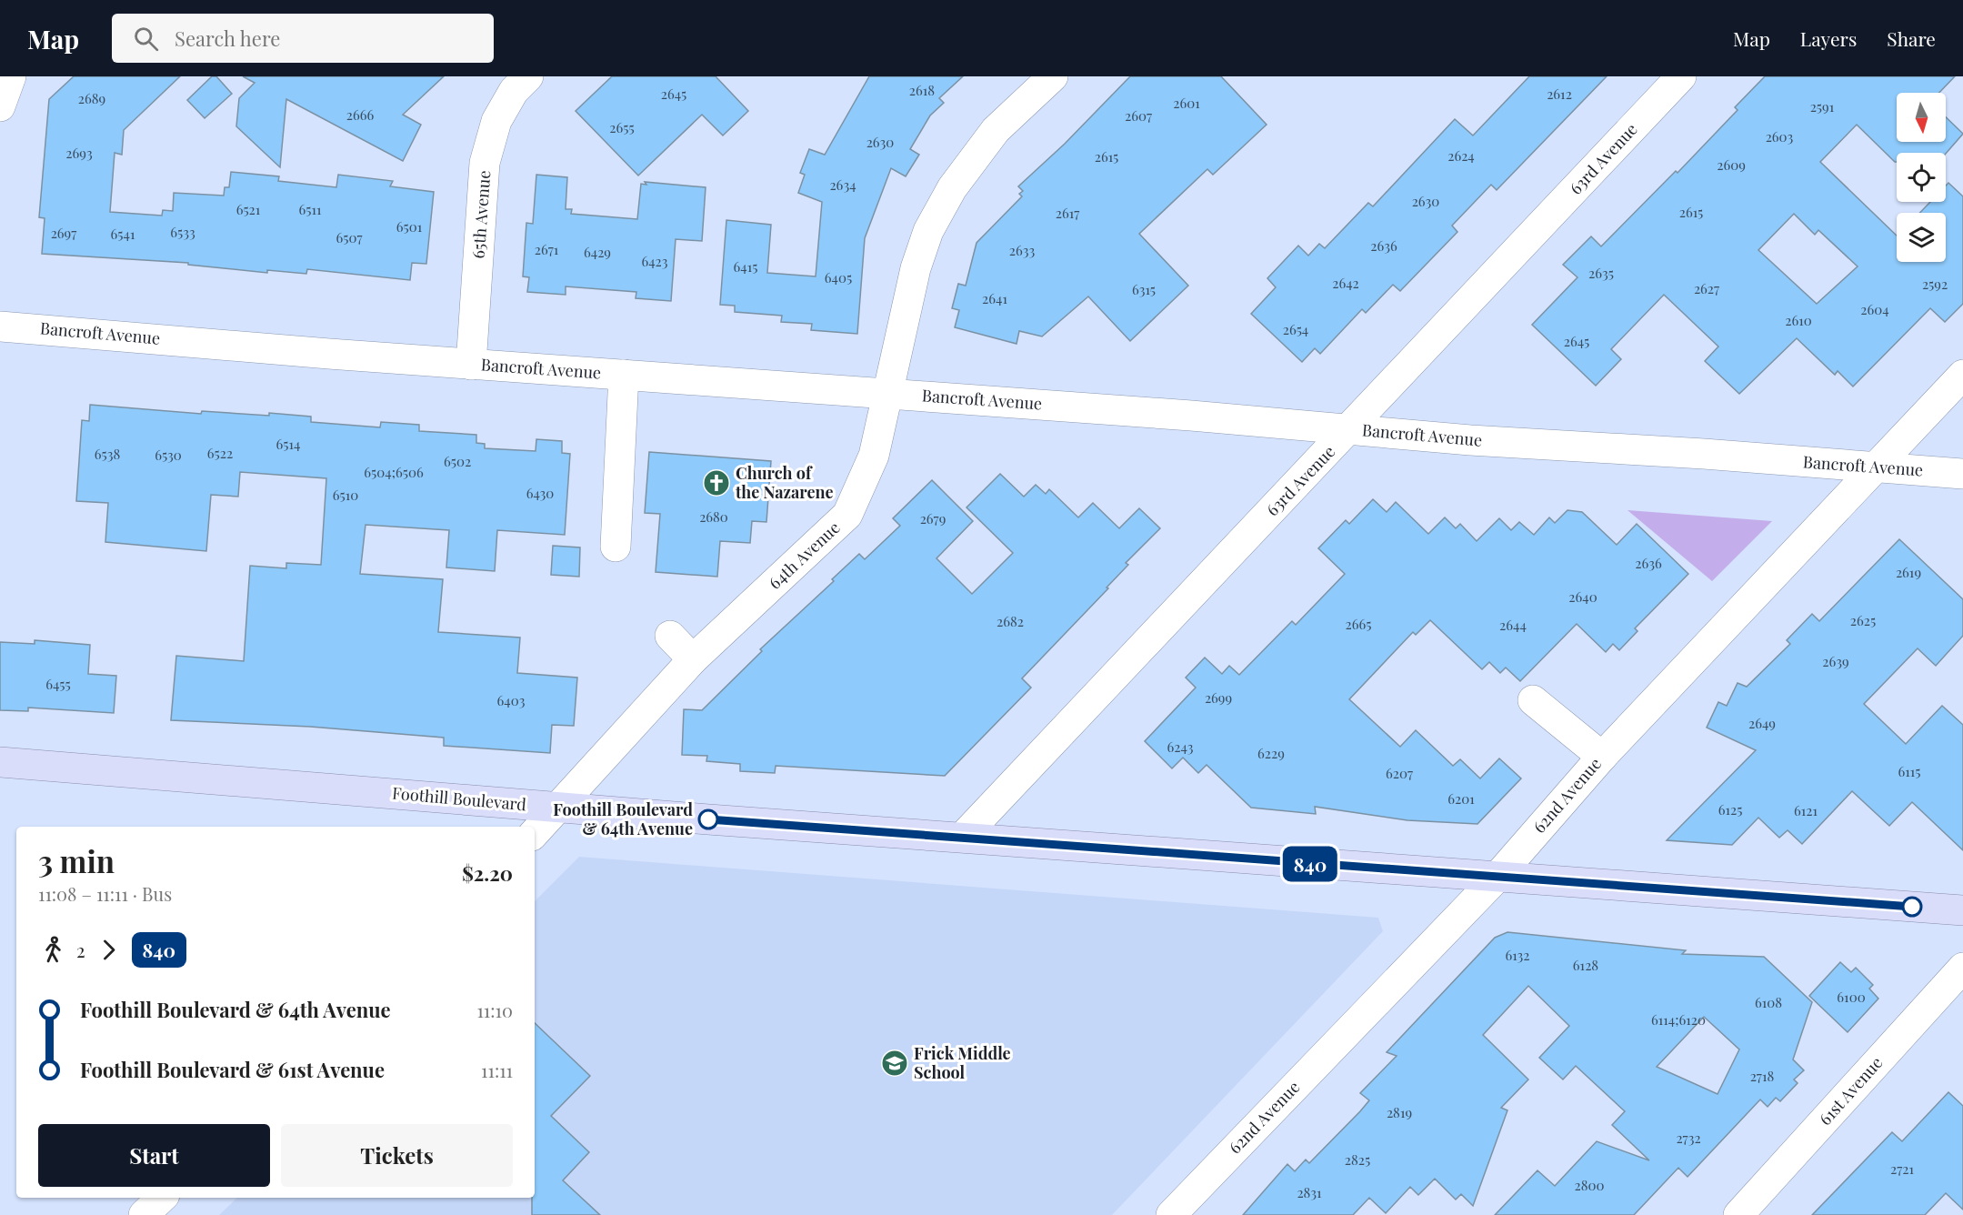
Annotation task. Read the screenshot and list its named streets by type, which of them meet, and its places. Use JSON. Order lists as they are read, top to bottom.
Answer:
{
  "streets": {
    "main road": ["Foothill Boulevard"],
    "street": [
      "63rd Avenue",
      "65th Avenue",
      "Bancroft Avenue",
      "64th Avenue",
      "62nd Avenue",
      "61st Avenue"
    ]
  },
  "crossings": [
    ["63rd Avenue", "Bancroft Avenue"],
    ["63rd Avenue", "Foothill Boulevard"],
    ["65th Avenue", "Bancroft Avenue"],
    ["Bancroft Avenue", "64th Avenue"],
    ["Bancroft Avenue", "62nd Avenue"],
    ["64th Avenue", "Foothill Boulevard"],
    ["62nd Avenue", "Foothill Boulevard"]
  ],
  "places": {
    "church": ["Church of the Nazarene"],
    "other": ["Foothill Boulevard & 64th Avenue"],
    "school or university": ["Frick Middle School"]
  },
  "lines": ["bus line 840"],
  "house_numbers": [
    "2618",
    "2645",
    "2612",
    "2689",
    "2601",
    "2591",
    "2666",
    "2607",
    "2655",
    "2603",
    "2630",
    "2693",
    "2624",
    "2615",
    "2609",
    "2634",
    "2630",
    "6521",
    "6511",
    "2615",
    "2617",
    "6501",
    "6533",
    "2697",
    "6541",
    "6507",
    "2636",
    "2671",
    "2633",
    "6429",
    "6423",
    "6415",
    "2635",
    "6405",
    "2642",
    "2592",
    "2627",
    "6315",
    "2641",
    "2604",
    "2610",
    "2654",
    "2645",
    "6514",
    "6522",
    "6538",
    "6530",
    "6502",
    "6504;6506",
    "6430",
    "6510",
    "2680",
    "2679",
    "2636",
    "2619",
    "2640",
    "2625",
    "2682",
    "2665",
    "2644",
    "2639",
    "6455",
    "2699",
    "6403",
    "2649",
    "6243",
    "6229",
    "6115",
    "6207",
    "6201",
    "6125",
    "6121",
    "6132",
    "6128",
    "6100",
    "6108",
    "6114;6120",
    "2718",
    "2819",
    "2732",
    "2825",
    "2721",
    "2800",
    "2831"
  ],
  "north": "bottom",
  "page": {
    "header": "Map",
    "search": "Search here",
    "nav": ["Map", "Layers", "Share"],
    "on_map": "840",
    "heading": ["3 min", "11:08 – 11:11 · Bus", "$2.20"],
    "legs": ["2", "840"],
    "list": [
      {
        "name": "Foothill Boulevard & 64th Avenue",
        "value": "11:10"
      },
      {
        "name": "Foothill Boulevard & 61st Avenue",
        "value": "11:11"
      }
    ],
    "buttons": ["Start", "Tickets"]
  }
}
